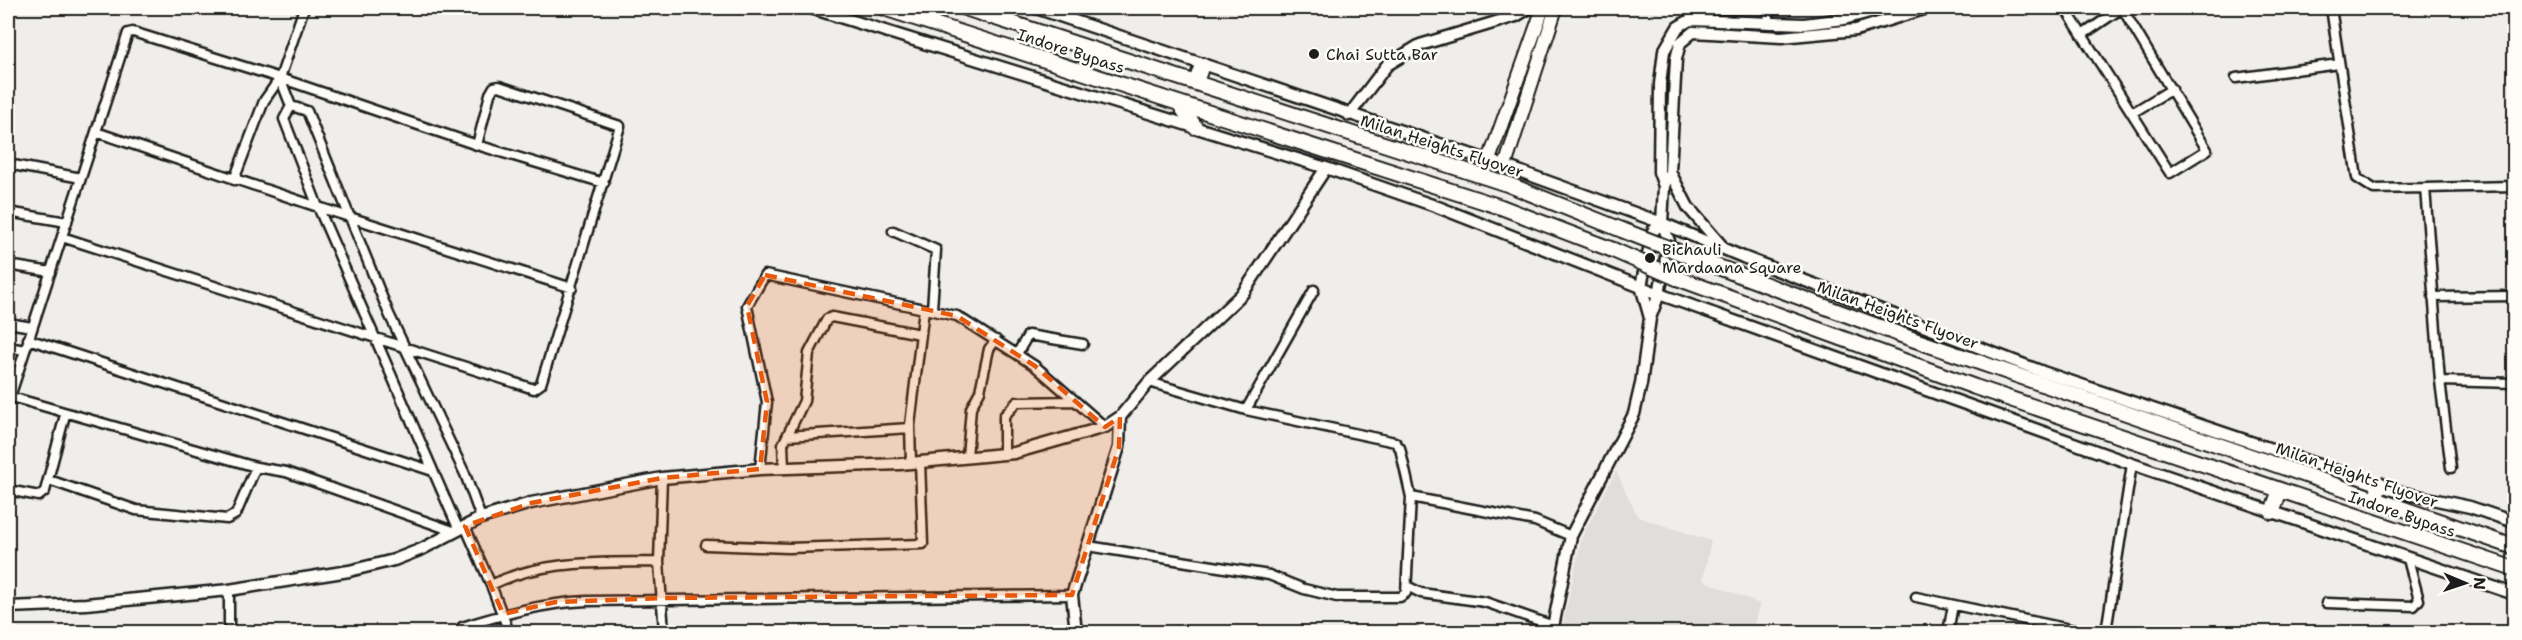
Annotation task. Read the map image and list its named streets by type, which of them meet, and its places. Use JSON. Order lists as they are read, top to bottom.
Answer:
{
  "streets": {
    "highway": ["Indore Bypass", "Milan Heights Flyover"]
  },
  "places": ["Chai Sutta Bar", "Bichauli Mardaana Square"],
  "north": "right"
}
